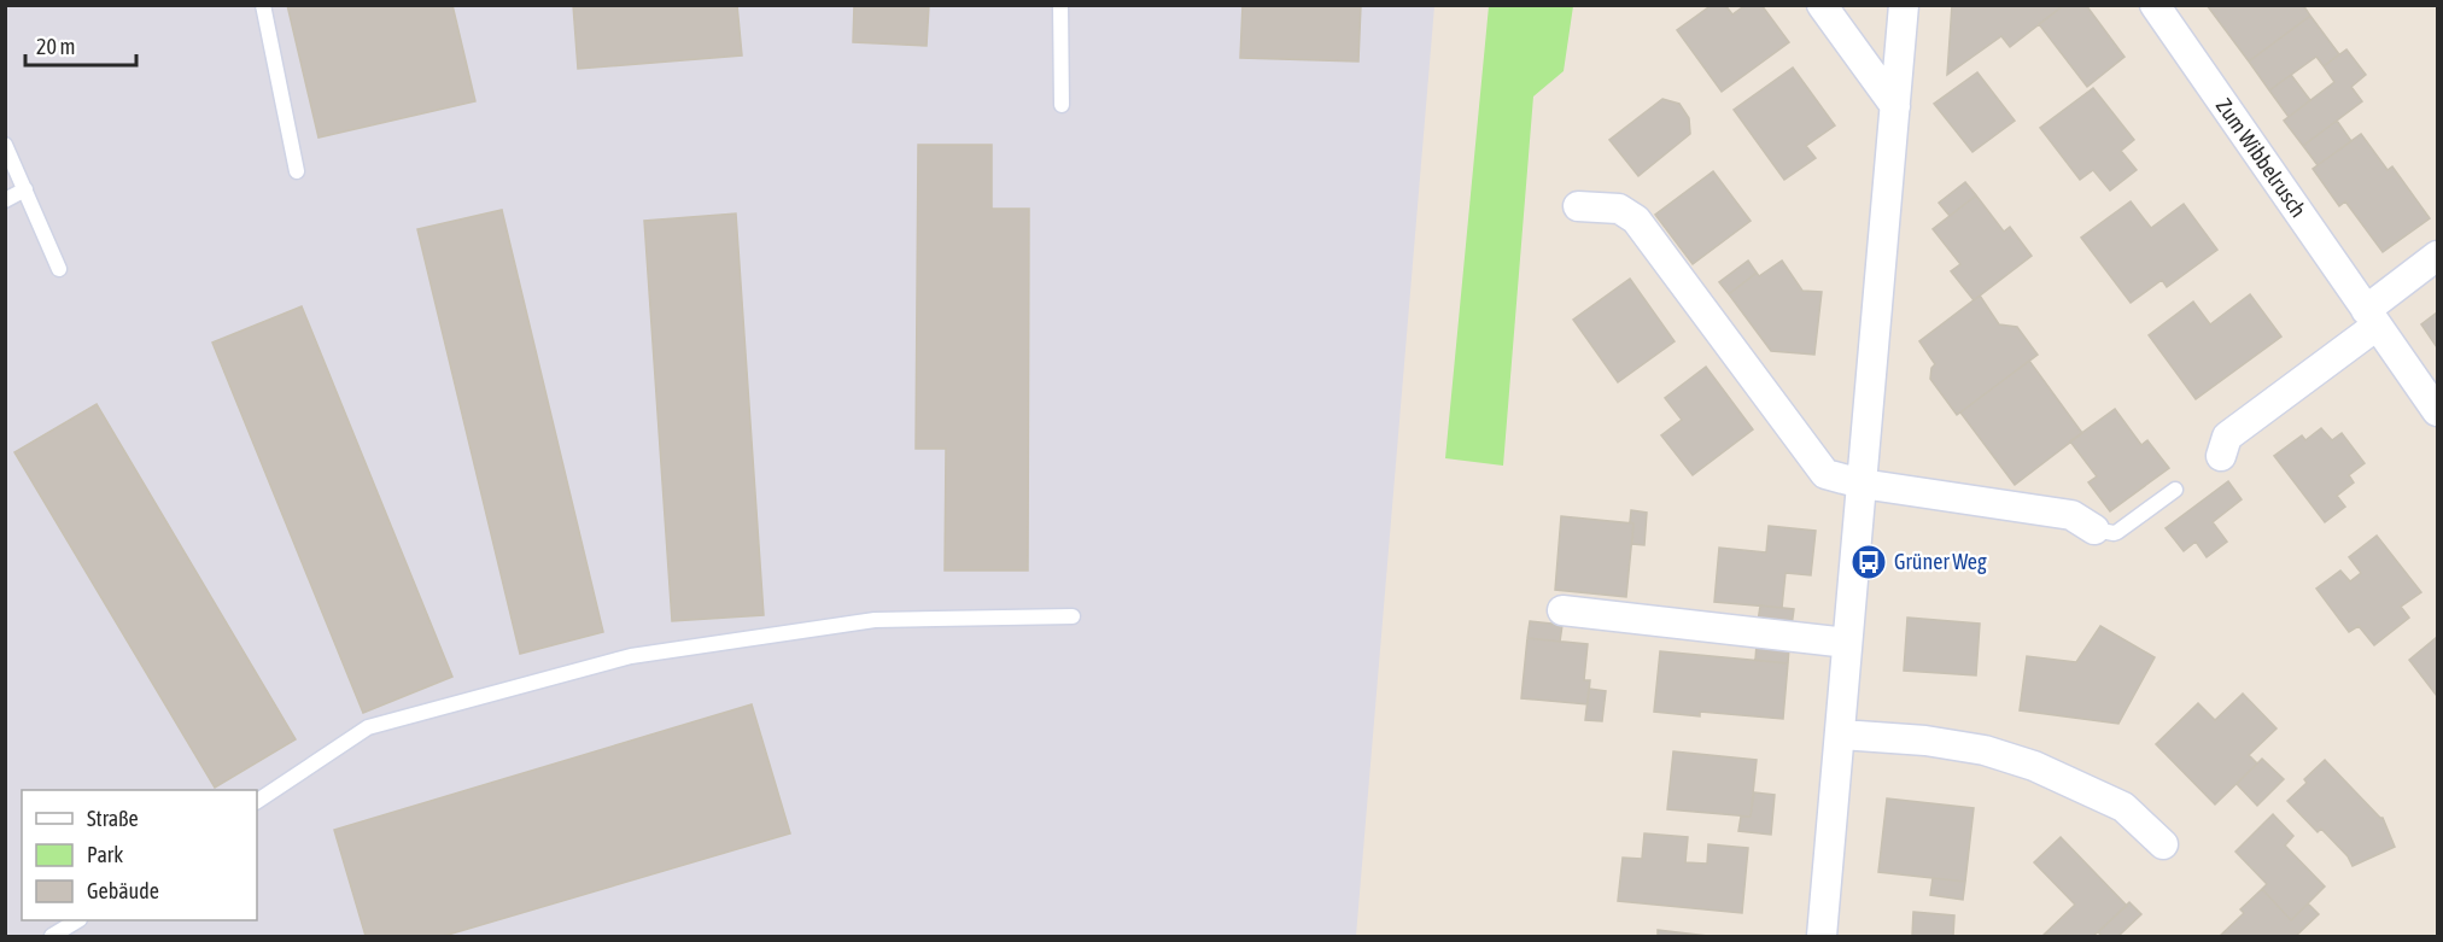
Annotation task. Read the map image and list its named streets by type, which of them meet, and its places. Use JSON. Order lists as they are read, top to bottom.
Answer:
{
  "streets": {
    "street": ["Zum Wibbelrusch"]
  },
  "places": {
    "bus stop": ["Grüner Weg"]
  },
  "legend": ["Straße", "Park", "Gebäude"],
  "scale_bar": "20 m"
}
